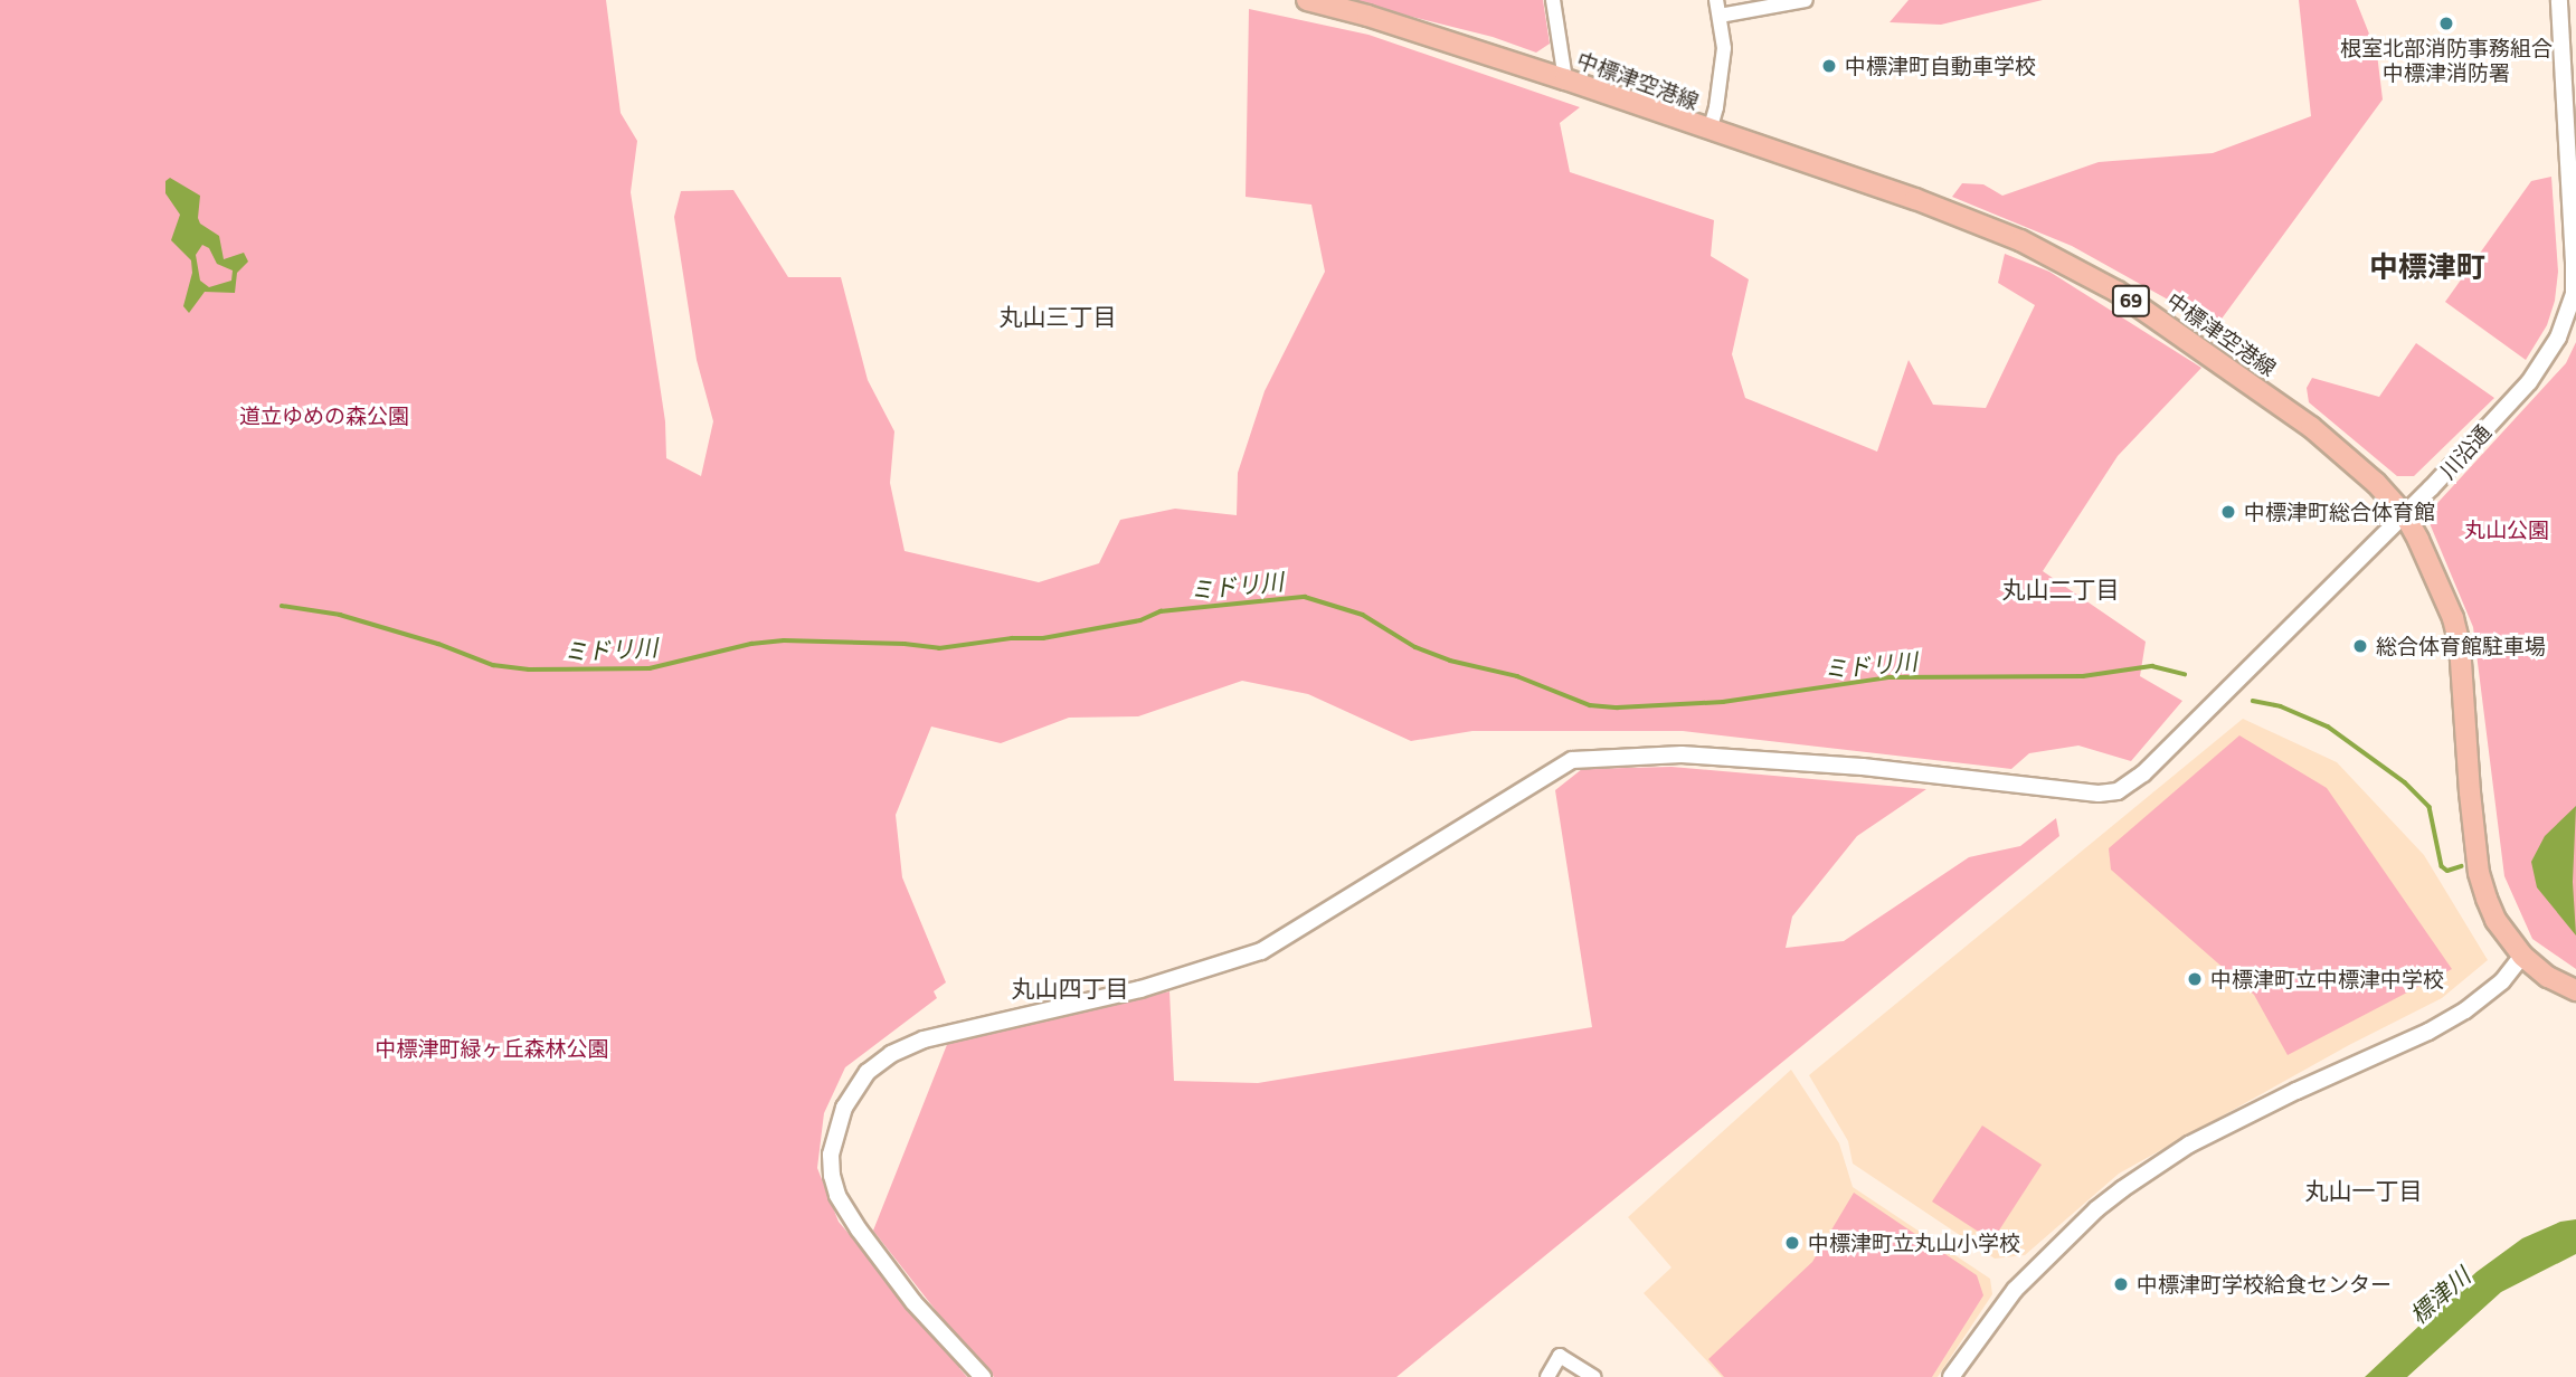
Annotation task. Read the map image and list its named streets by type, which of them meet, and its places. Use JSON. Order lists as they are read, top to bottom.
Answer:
{
  "streets": {
    "main road": ["中標津空港線", "69"],
    "street": ["川沿通"]
  },
  "crossings": [
    ["中標津空港線", "川沿通"]
  ],
  "districts": [
    "中標津町",
    "丸山三丁目",
    "丸山二丁目",
    "丸山四丁目",
    "丸山一丁目"
  ],
  "water": ["ミドリ川", "標津川"],
  "parks": ["道立ゆめの森公園", "丸山公園", "中標津町緑ヶ丘森林公園"],
  "places": [
    "根室北部消防事務組合 中標津消防署",
    "中標津町自動車学校",
    "中標津町総合体育館",
    "総合体育館駐車場",
    "中標津町立中標津中学校",
    "中標津町立丸山小学校",
    "中標津町学校給食センター"
  ]
}
